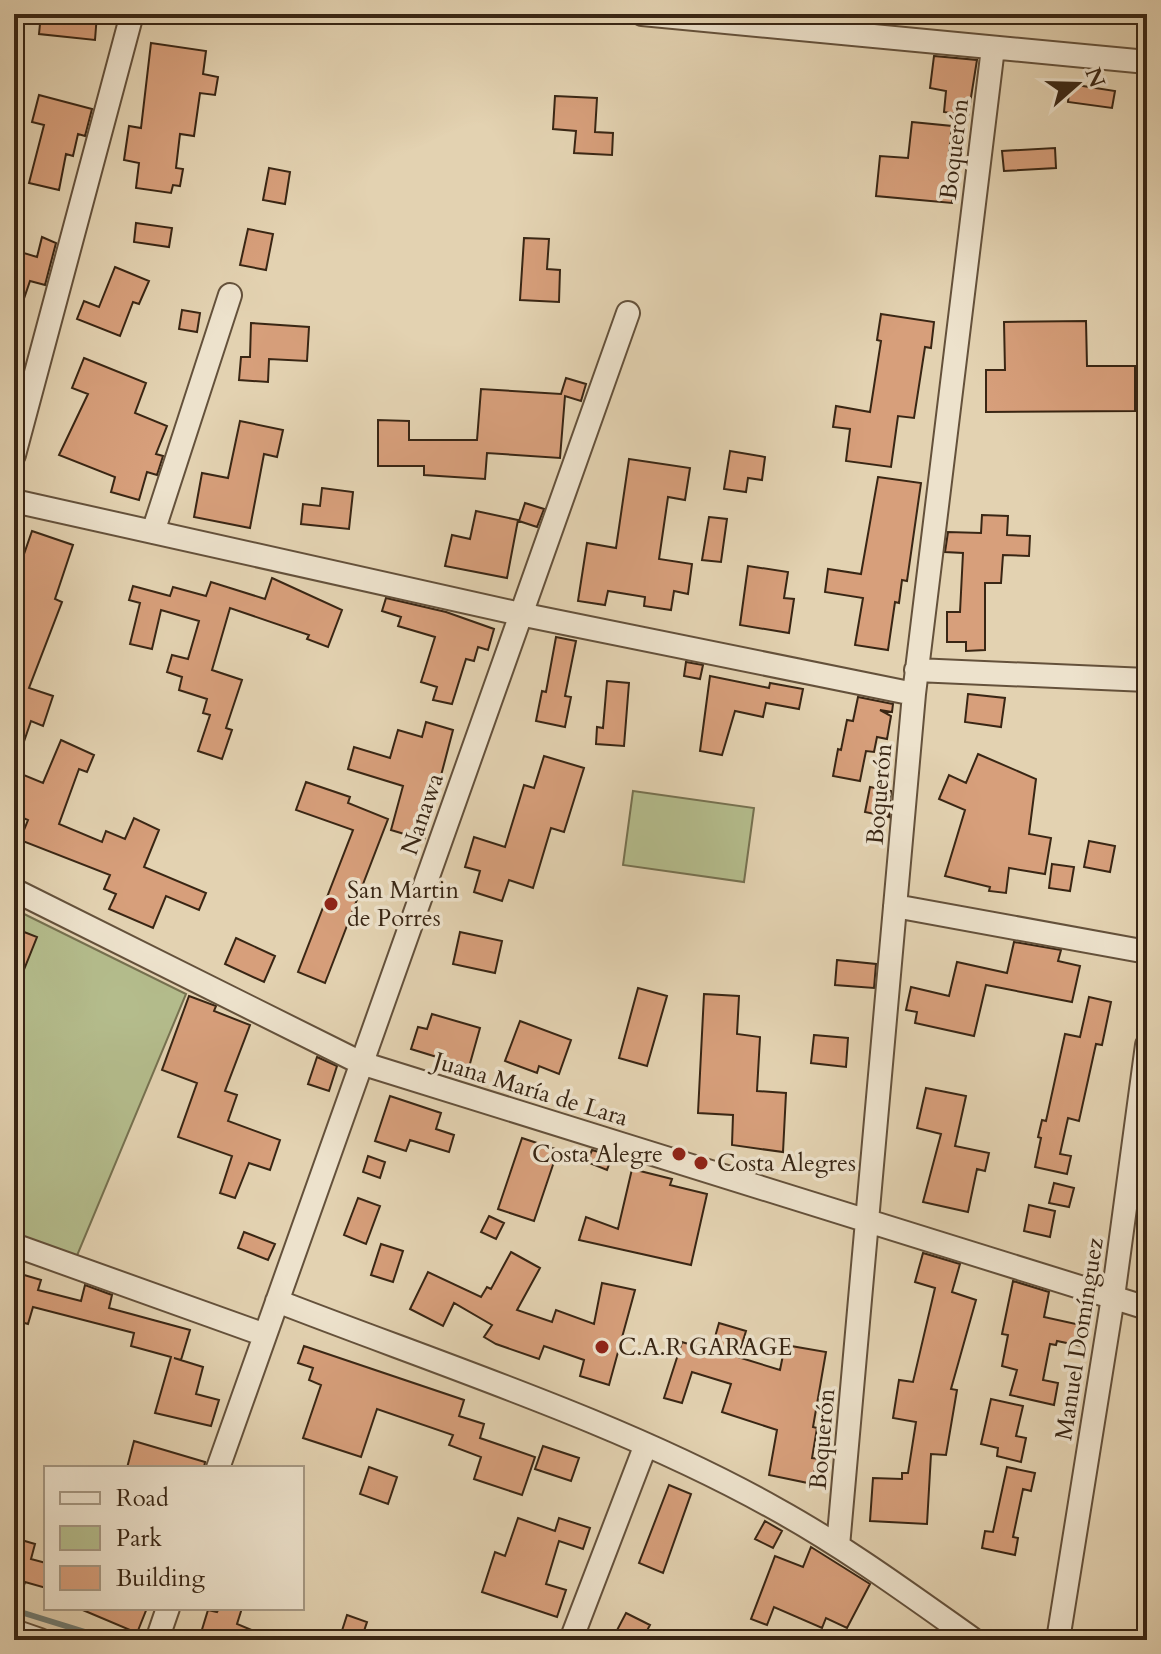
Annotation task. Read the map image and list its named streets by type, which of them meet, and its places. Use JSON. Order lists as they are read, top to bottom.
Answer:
{
  "streets": {
    "street": [
      "Boquerón",
      "Nanawa",
      "Juana María de Lara",
      "Manuel Domínguez"
    ]
  },
  "crossings": [
    ["Boquerón", "Juana María de Lara"],
    ["Nanawa", "Juana María de Lara"],
    ["Juana María de Lara", "Manuel Domínguez"]
  ],
  "places": [
    "San Martin de Porres",
    "Costa Alegre",
    "Costa Alegres",
    "C.A.R GARAGE"
  ],
  "legend": ["Road", "Park", "Building"],
  "north": "right"
}
